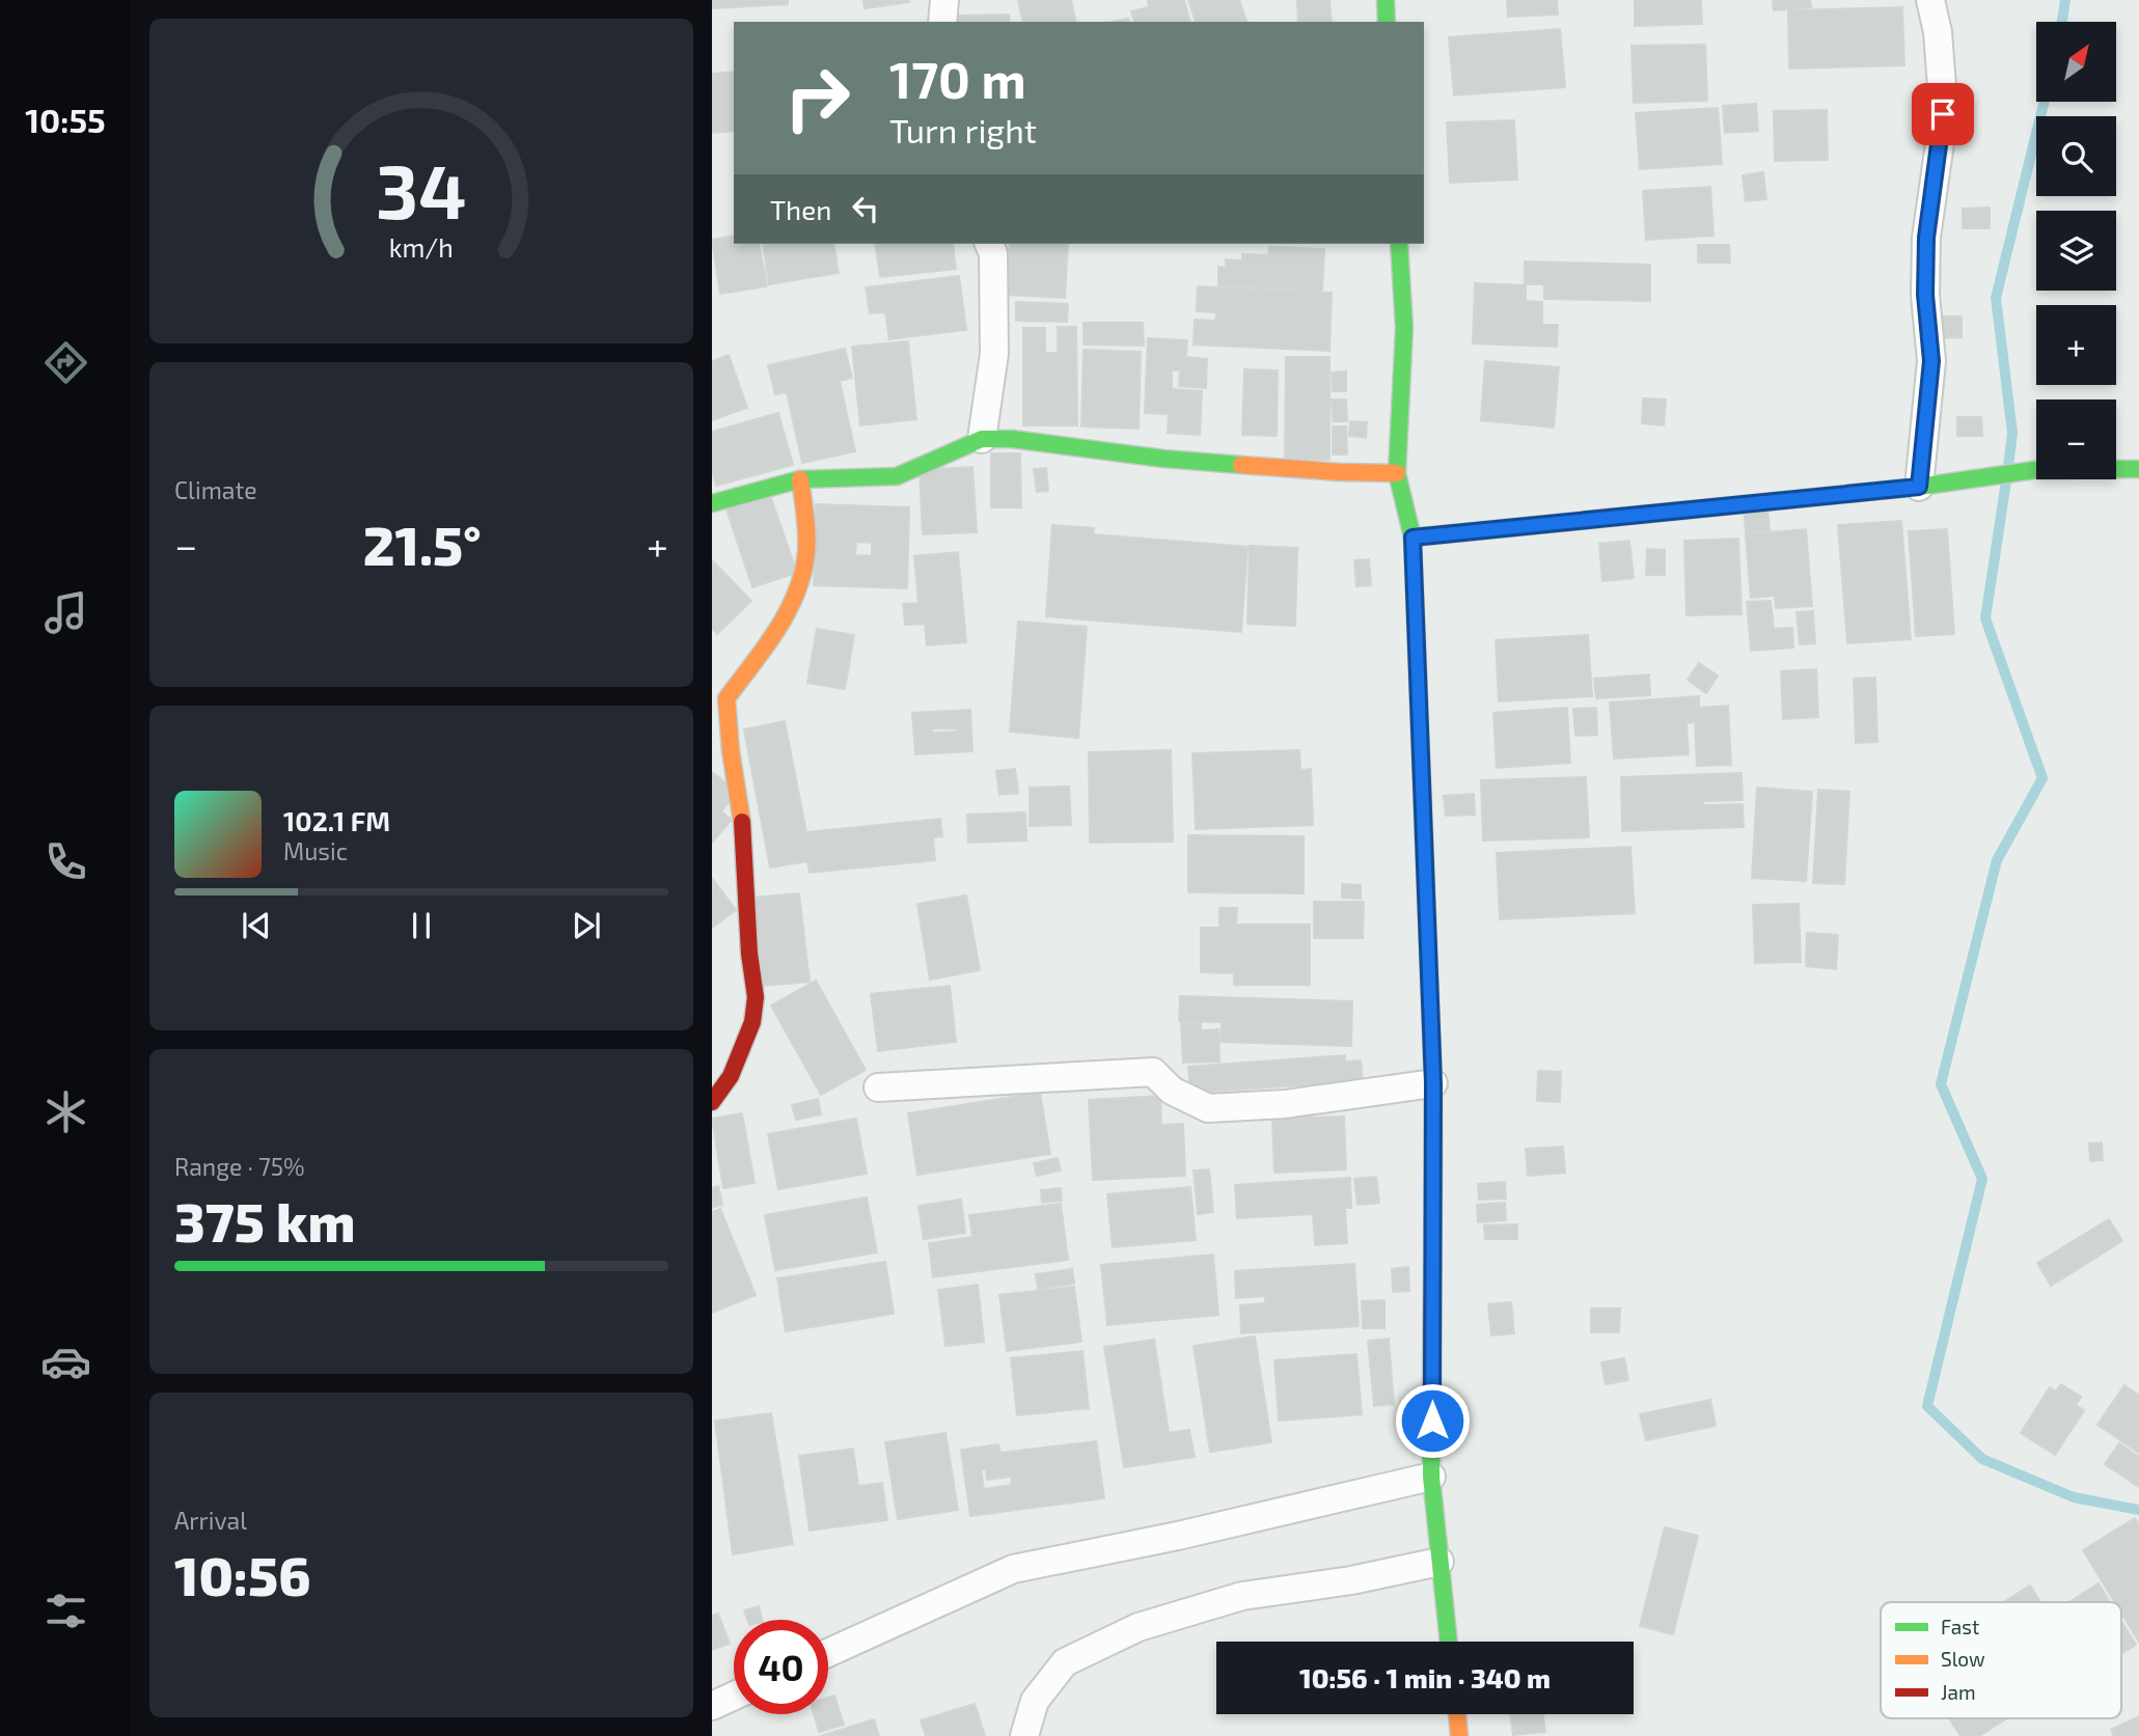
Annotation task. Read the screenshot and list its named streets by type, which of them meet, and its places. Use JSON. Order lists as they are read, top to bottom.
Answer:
{
  "legend": ["Fast", "Slow", "Jam"],
  "north": "top right",
  "page": {
    "tabs": "10:55",
    "map_buttons": ["+", "−"],
    "turn": ["170 m", "Turn right"],
    "then": "Then",
    "tile": [
      "Climate",
      ["Range · 75%", "375 km"],
      ["Arrival", "10:56"]
    ],
    "heat": ["−", "21.5°", "+"],
    "song": ["102.1 FM", "Music"],
    "limit": "40",
    "trip": "10:56 · 1 min · 340 m",
    "gauge": ["34", "km/h"]
  }
}
